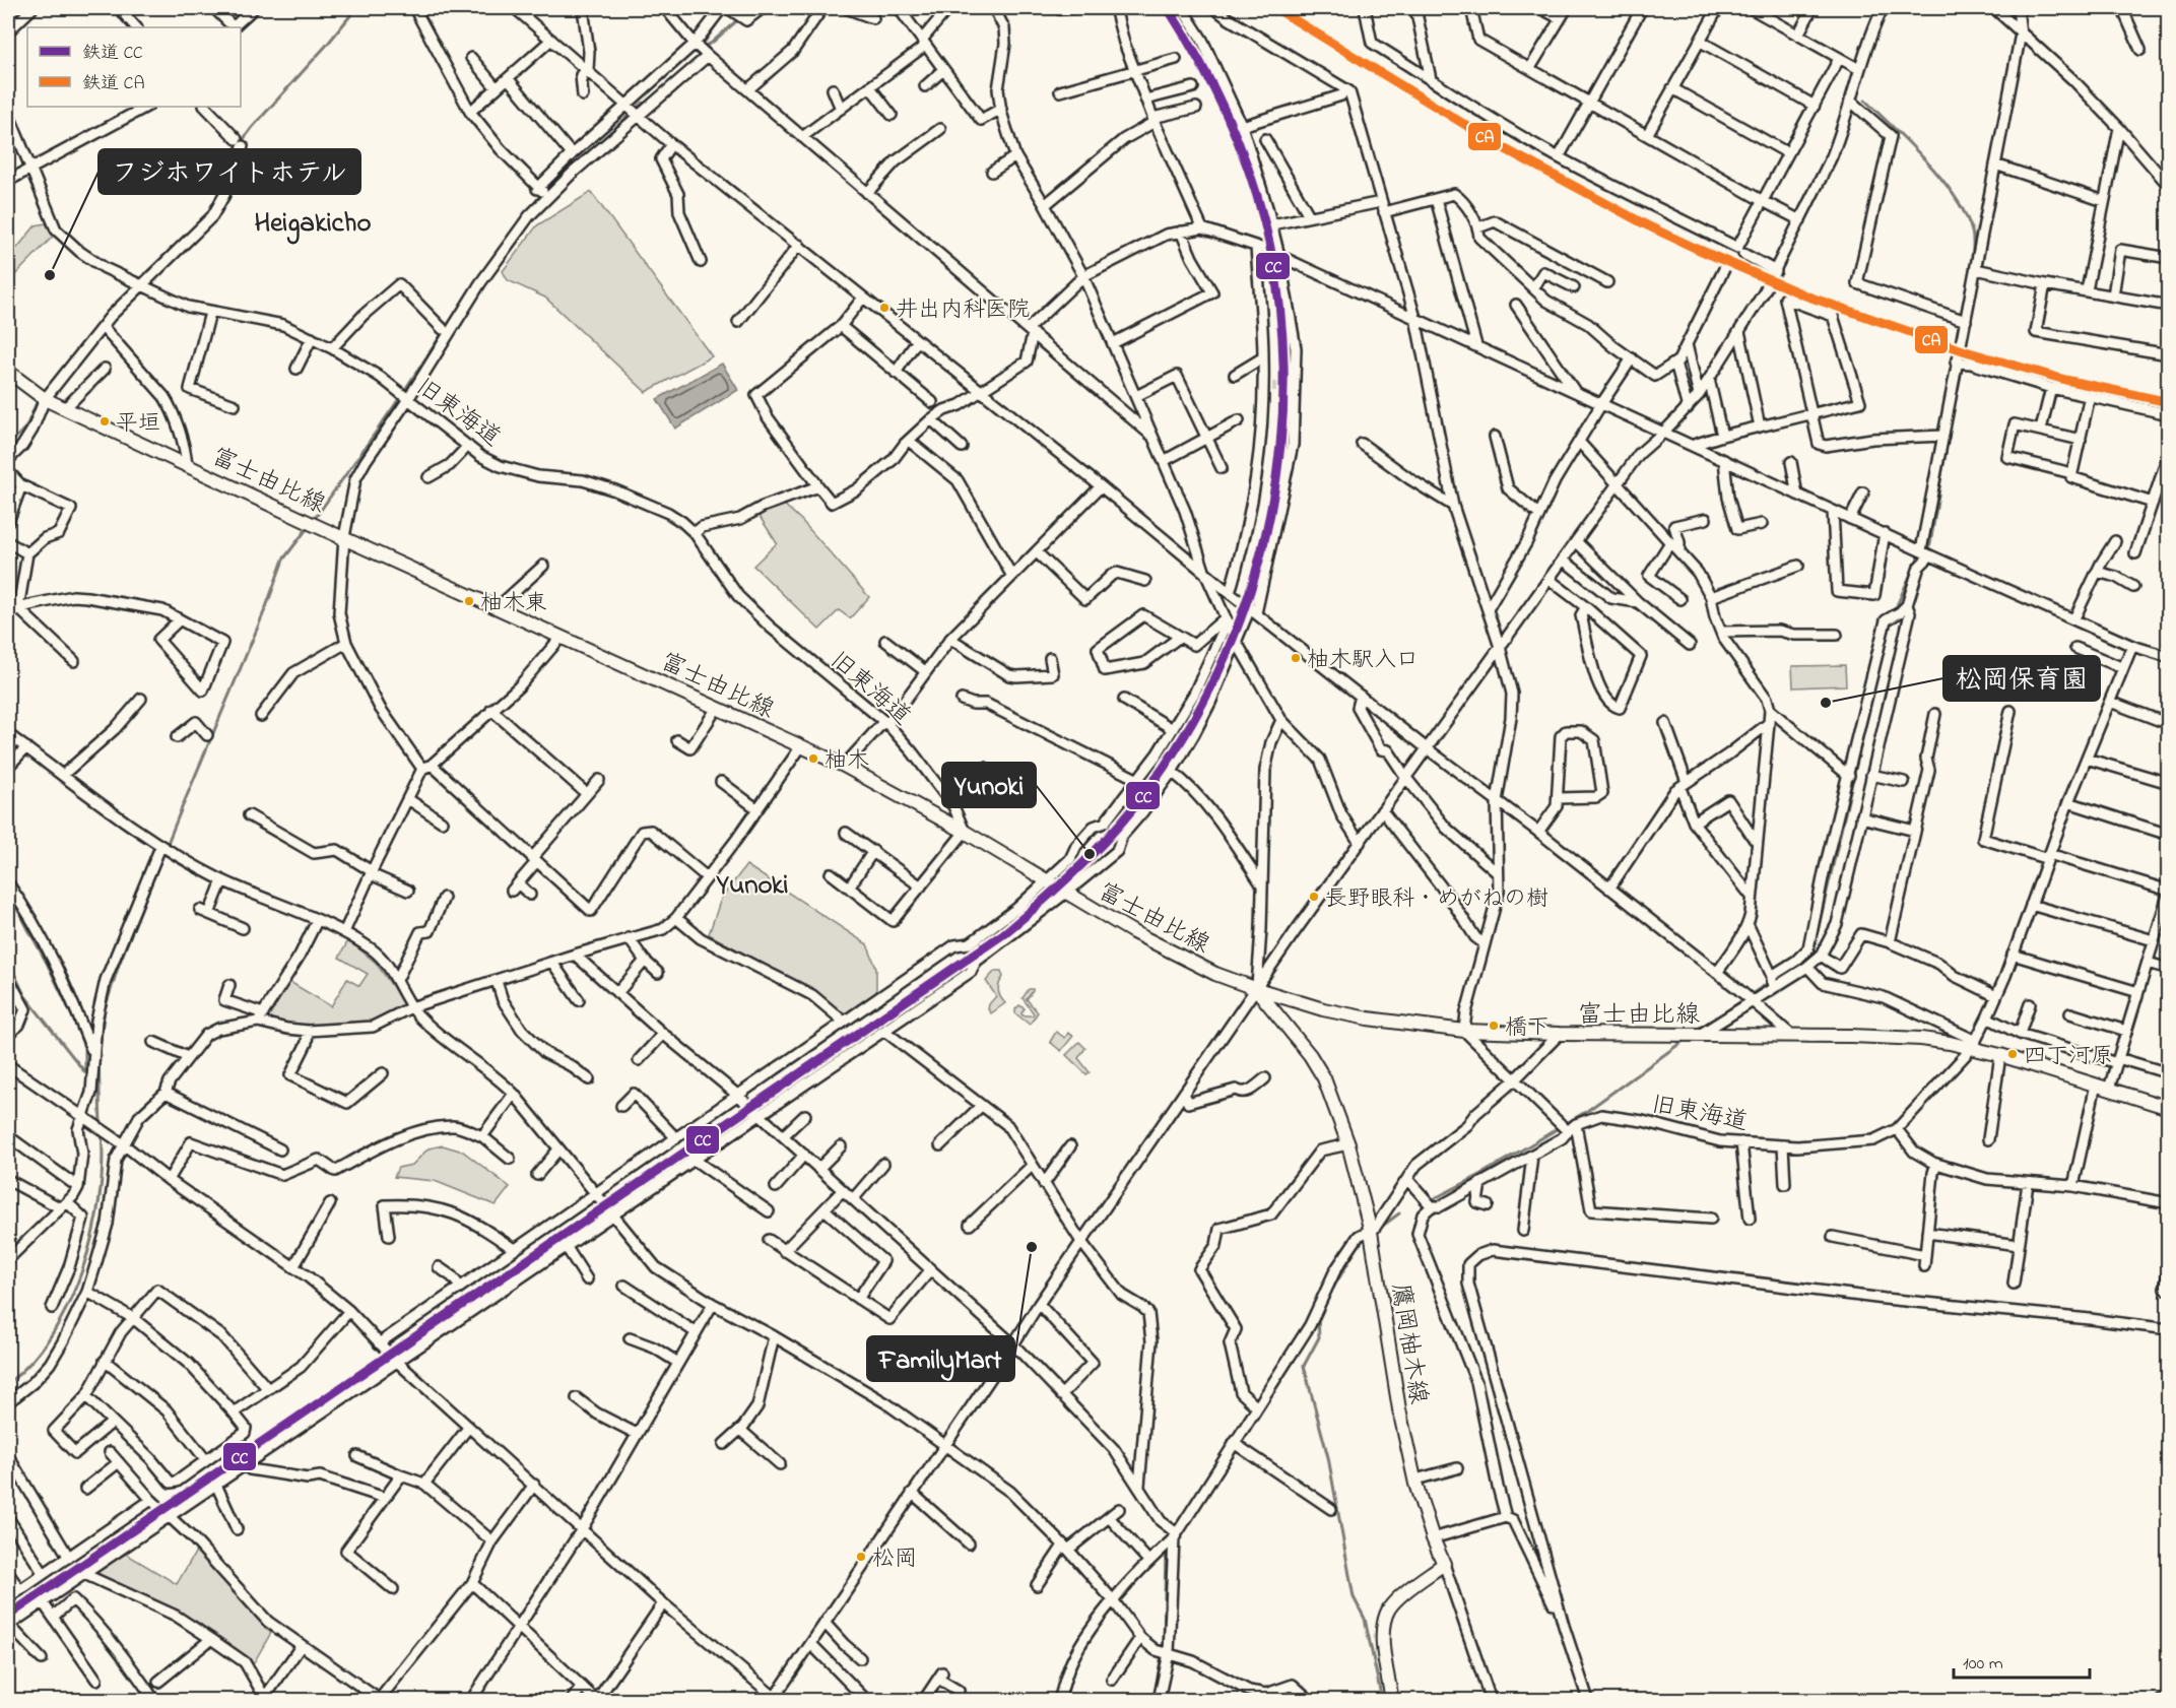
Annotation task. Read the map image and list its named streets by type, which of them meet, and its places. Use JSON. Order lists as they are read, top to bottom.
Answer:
{
  "streets": {
    "main road": ["富士由比線", "鷹岡柚木線"],
    "street": ["旧東海道"]
  },
  "crossings": [
    ["旧東海道", "富士由比線"],
    ["富士由比線", "鷹岡柚木線"]
  ],
  "districts": ["Heigakicho", "Yunoki"],
  "places": [
    "フジホワイトホテル",
    "井出内科医院",
    "平垣",
    "柚木東",
    "柚木駅入口",
    "松岡保育園",
    "柚木",
    "Yunoki",
    "長野眼科・めがねの樹",
    "橋下",
    "四丁河原",
    "FamilyMart",
    "松岡"
  ],
  "lines": ["rail line CC", "rail line CA"],
  "legend": ["鉄道 CC", "鉄道 CA"],
  "scale_bar": "100 m"
}
